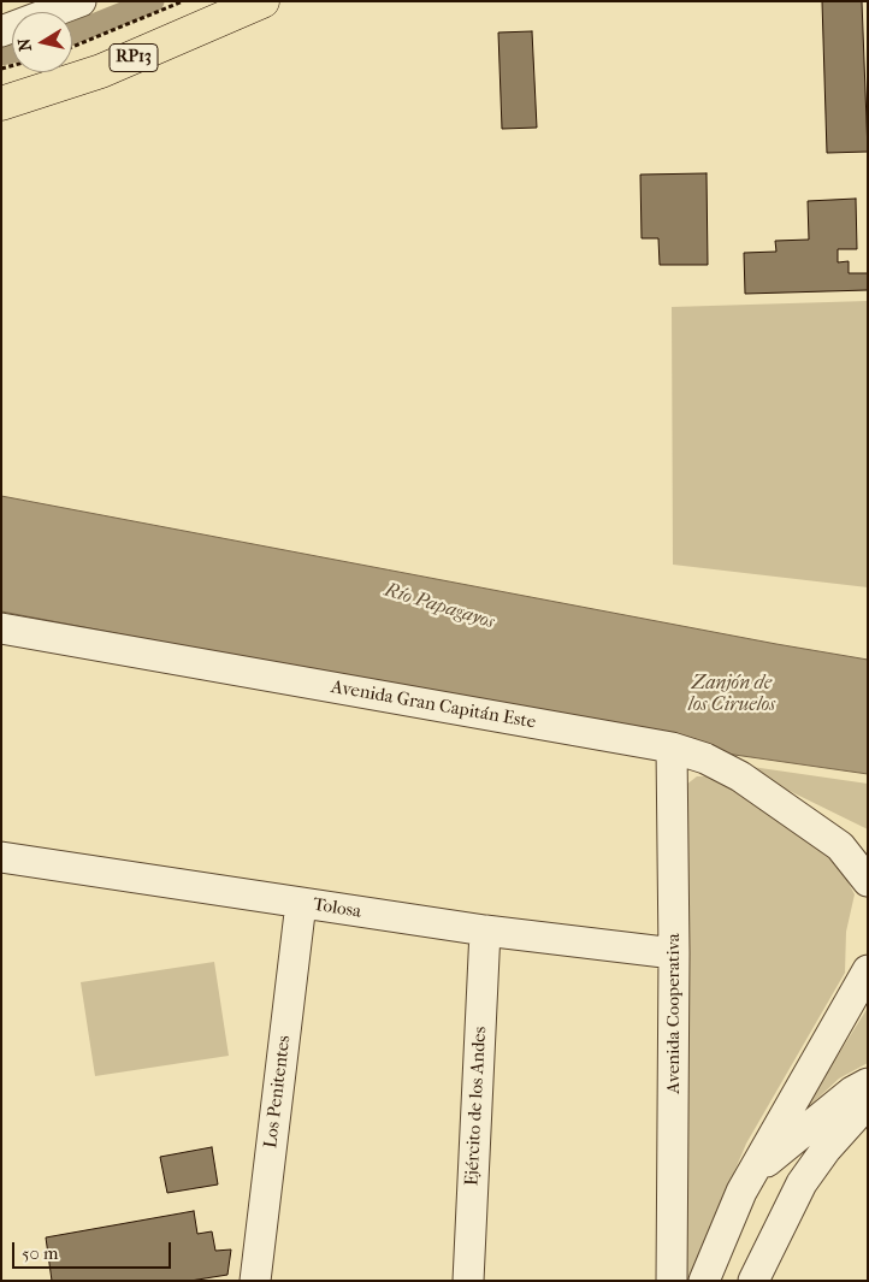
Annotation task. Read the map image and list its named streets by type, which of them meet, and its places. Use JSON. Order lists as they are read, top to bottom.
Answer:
{
  "streets": {
    "main road": ["RP13"],
    "street": [
      "Avenida Gran Capitán Este",
      "Tolosa",
      "Avenida Cooperativa",
      "Los Penitentes",
      "Ejército de los Andes"
    ]
  },
  "crossings": [
    ["Avenida Gran Capitán Este", "Avenida Cooperativa"],
    ["Tolosa", "Avenida Cooperativa"],
    ["Tolosa", "Los Penitentes"],
    ["Tolosa", "Ejército de los Andes"]
  ],
  "water": ["Río Papagayos", "Zanjón de los Ciruelos"],
  "scale_bar": "50 m",
  "north": "left"
}
